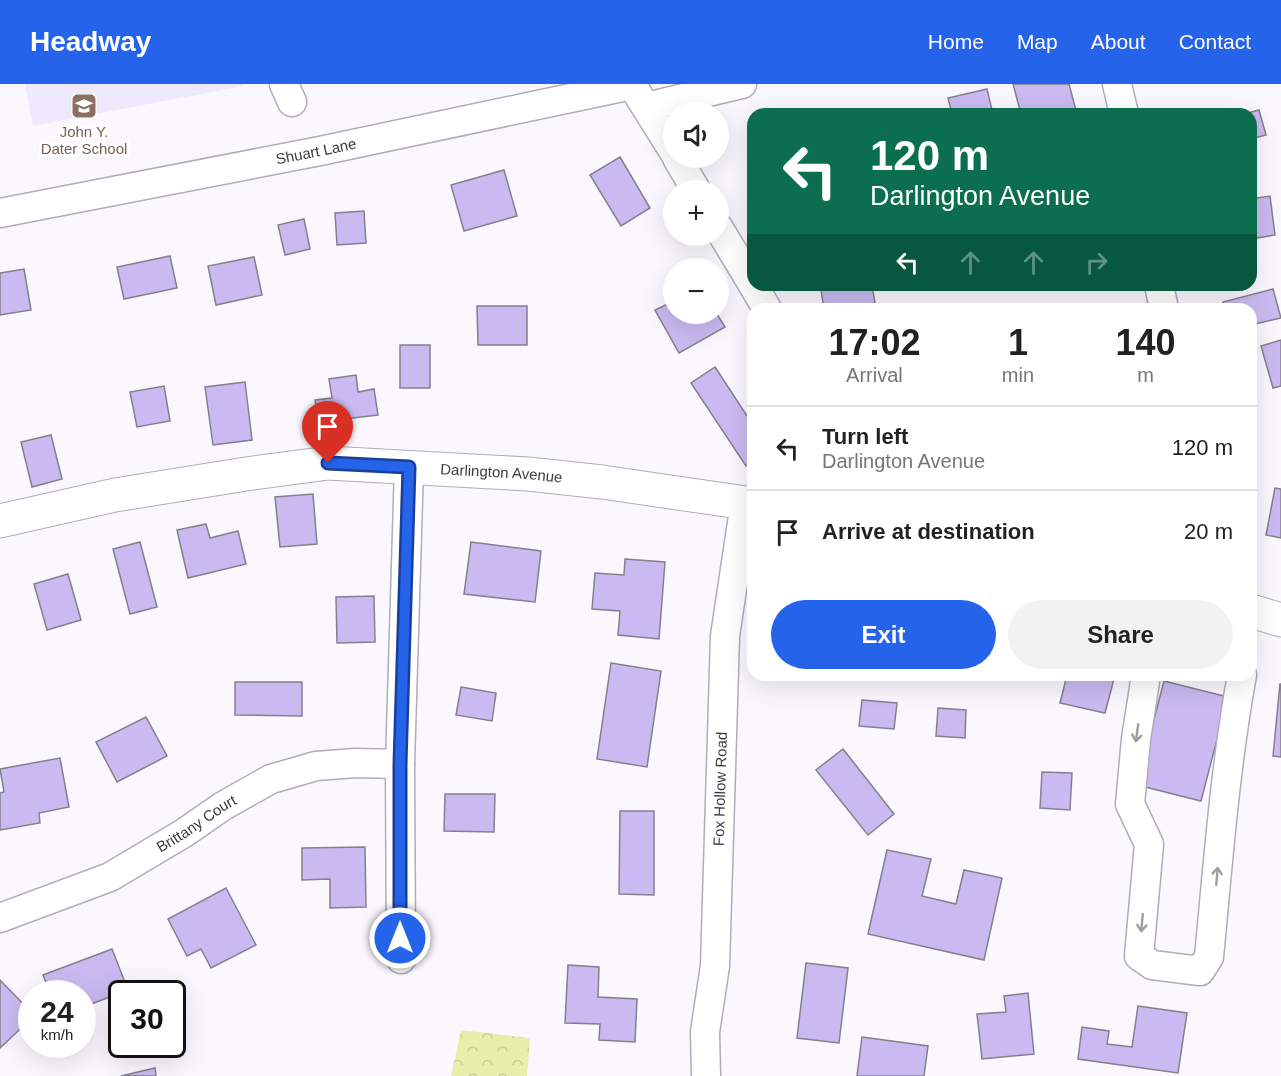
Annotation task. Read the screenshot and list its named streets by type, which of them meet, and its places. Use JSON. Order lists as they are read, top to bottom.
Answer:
{
  "streets": {
    "main road": ["Darlington Avenue"],
    "street": ["Shuart Lane", "Fox Hollow Road", "Brittany Court"]
  },
  "places": {
    "school or university": ["John Y. Dater School"]
  },
  "page": {
    "header": "Headway",
    "nav": [
      "Home",
      "Map",
      "About",
      "Contact"
    ],
    "map_buttons": ["+", "−"],
    "turn": ["120 m", "Darlington Avenue"],
    "eta": [
      "17:02",
      "Arrival",
      "1",
      "min",
      "140",
      "m"
    ],
    "list": [
      {
        "name": "Turn left",
        "note": "Darlington Avenue",
        "value": "120 m"
      },
      {
        "name": "Arrive at destination",
        "value": "20 m"
      }
    ],
    "buttons": ["Exit", "Share"],
    "speed": "24 km/h",
    "limit": "30"
  }
}
